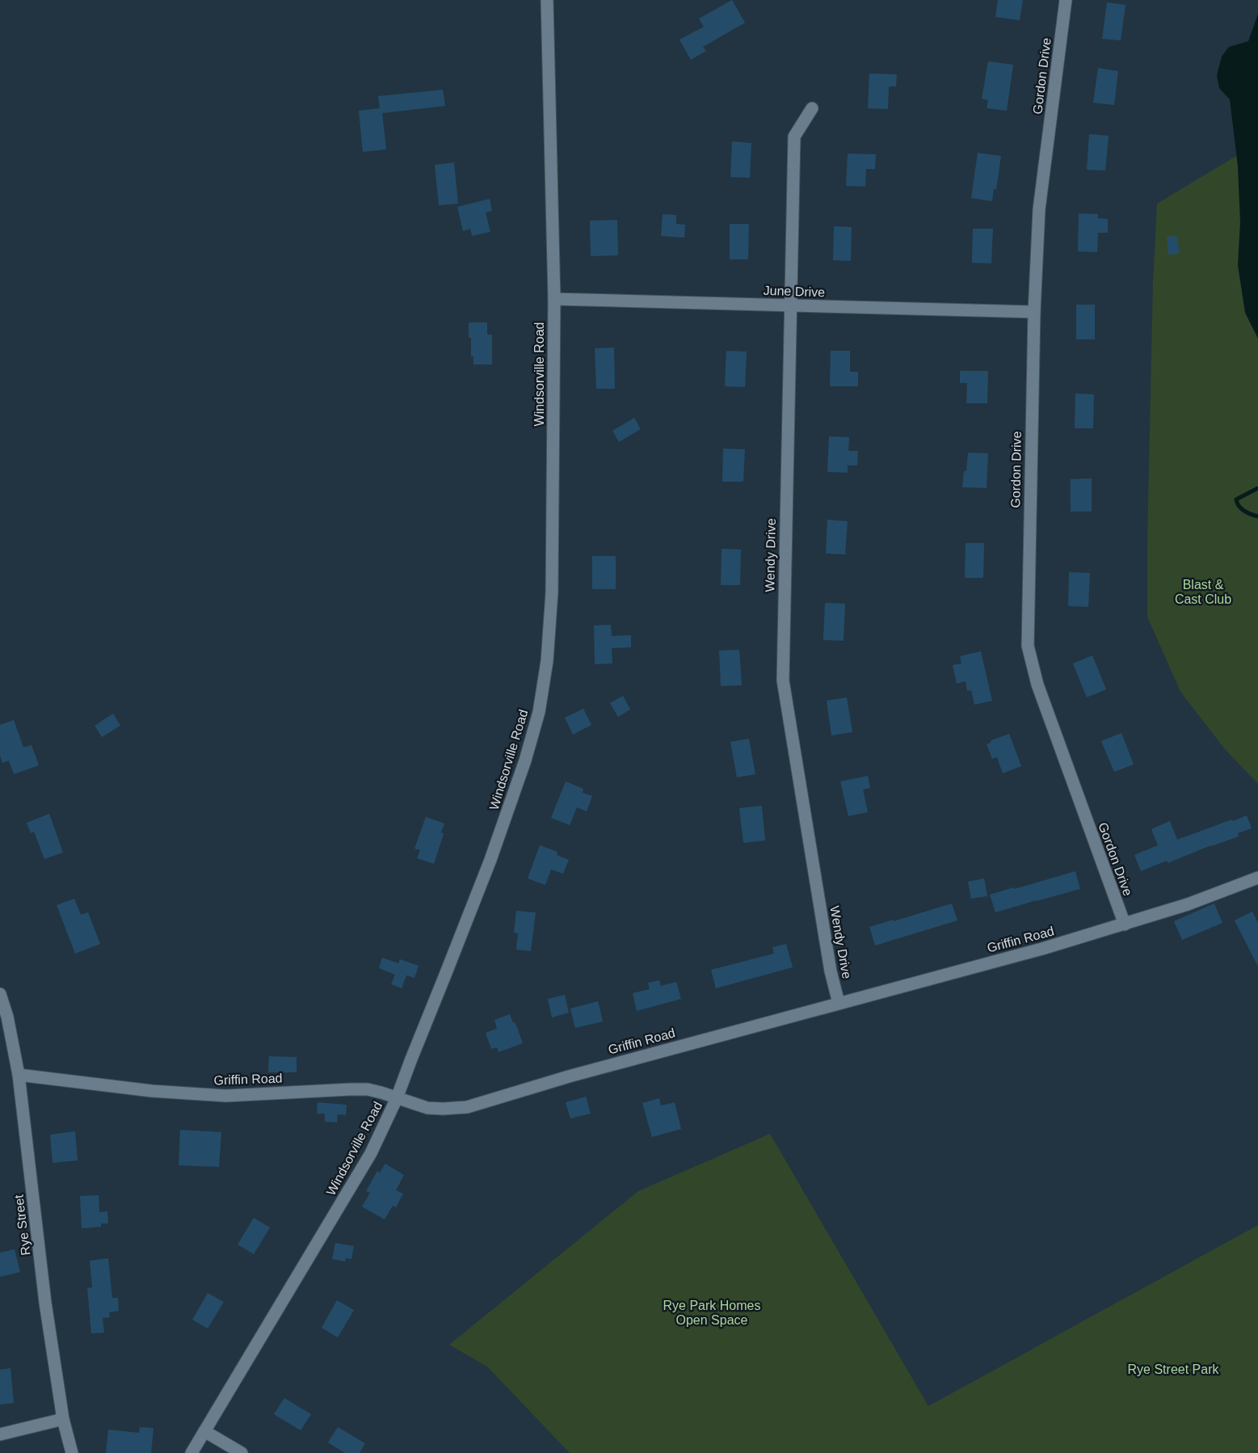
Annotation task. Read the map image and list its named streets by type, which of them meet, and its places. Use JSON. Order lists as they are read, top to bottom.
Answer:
{
  "streets": {
    "street": [
      "Gordon Drive",
      "June Drive",
      "Windsorville Road",
      "Wendy Drive",
      "Griffin Road",
      "Rye Street"
    ]
  },
  "crossings": [
    ["Gordon Drive", "June Drive"],
    ["Gordon Drive", "Griffin Road"],
    ["June Drive", "Windsorville Road"],
    ["June Drive", "Wendy Drive"],
    ["Windsorville Road", "Griffin Road"],
    ["Wendy Drive", "Griffin Road"],
    ["Griffin Road", "Rye Street"]
  ],
  "parks": ["Blast & Cast Club", "Rye Park Homes Open Space", "Rye Street Park"]
}
